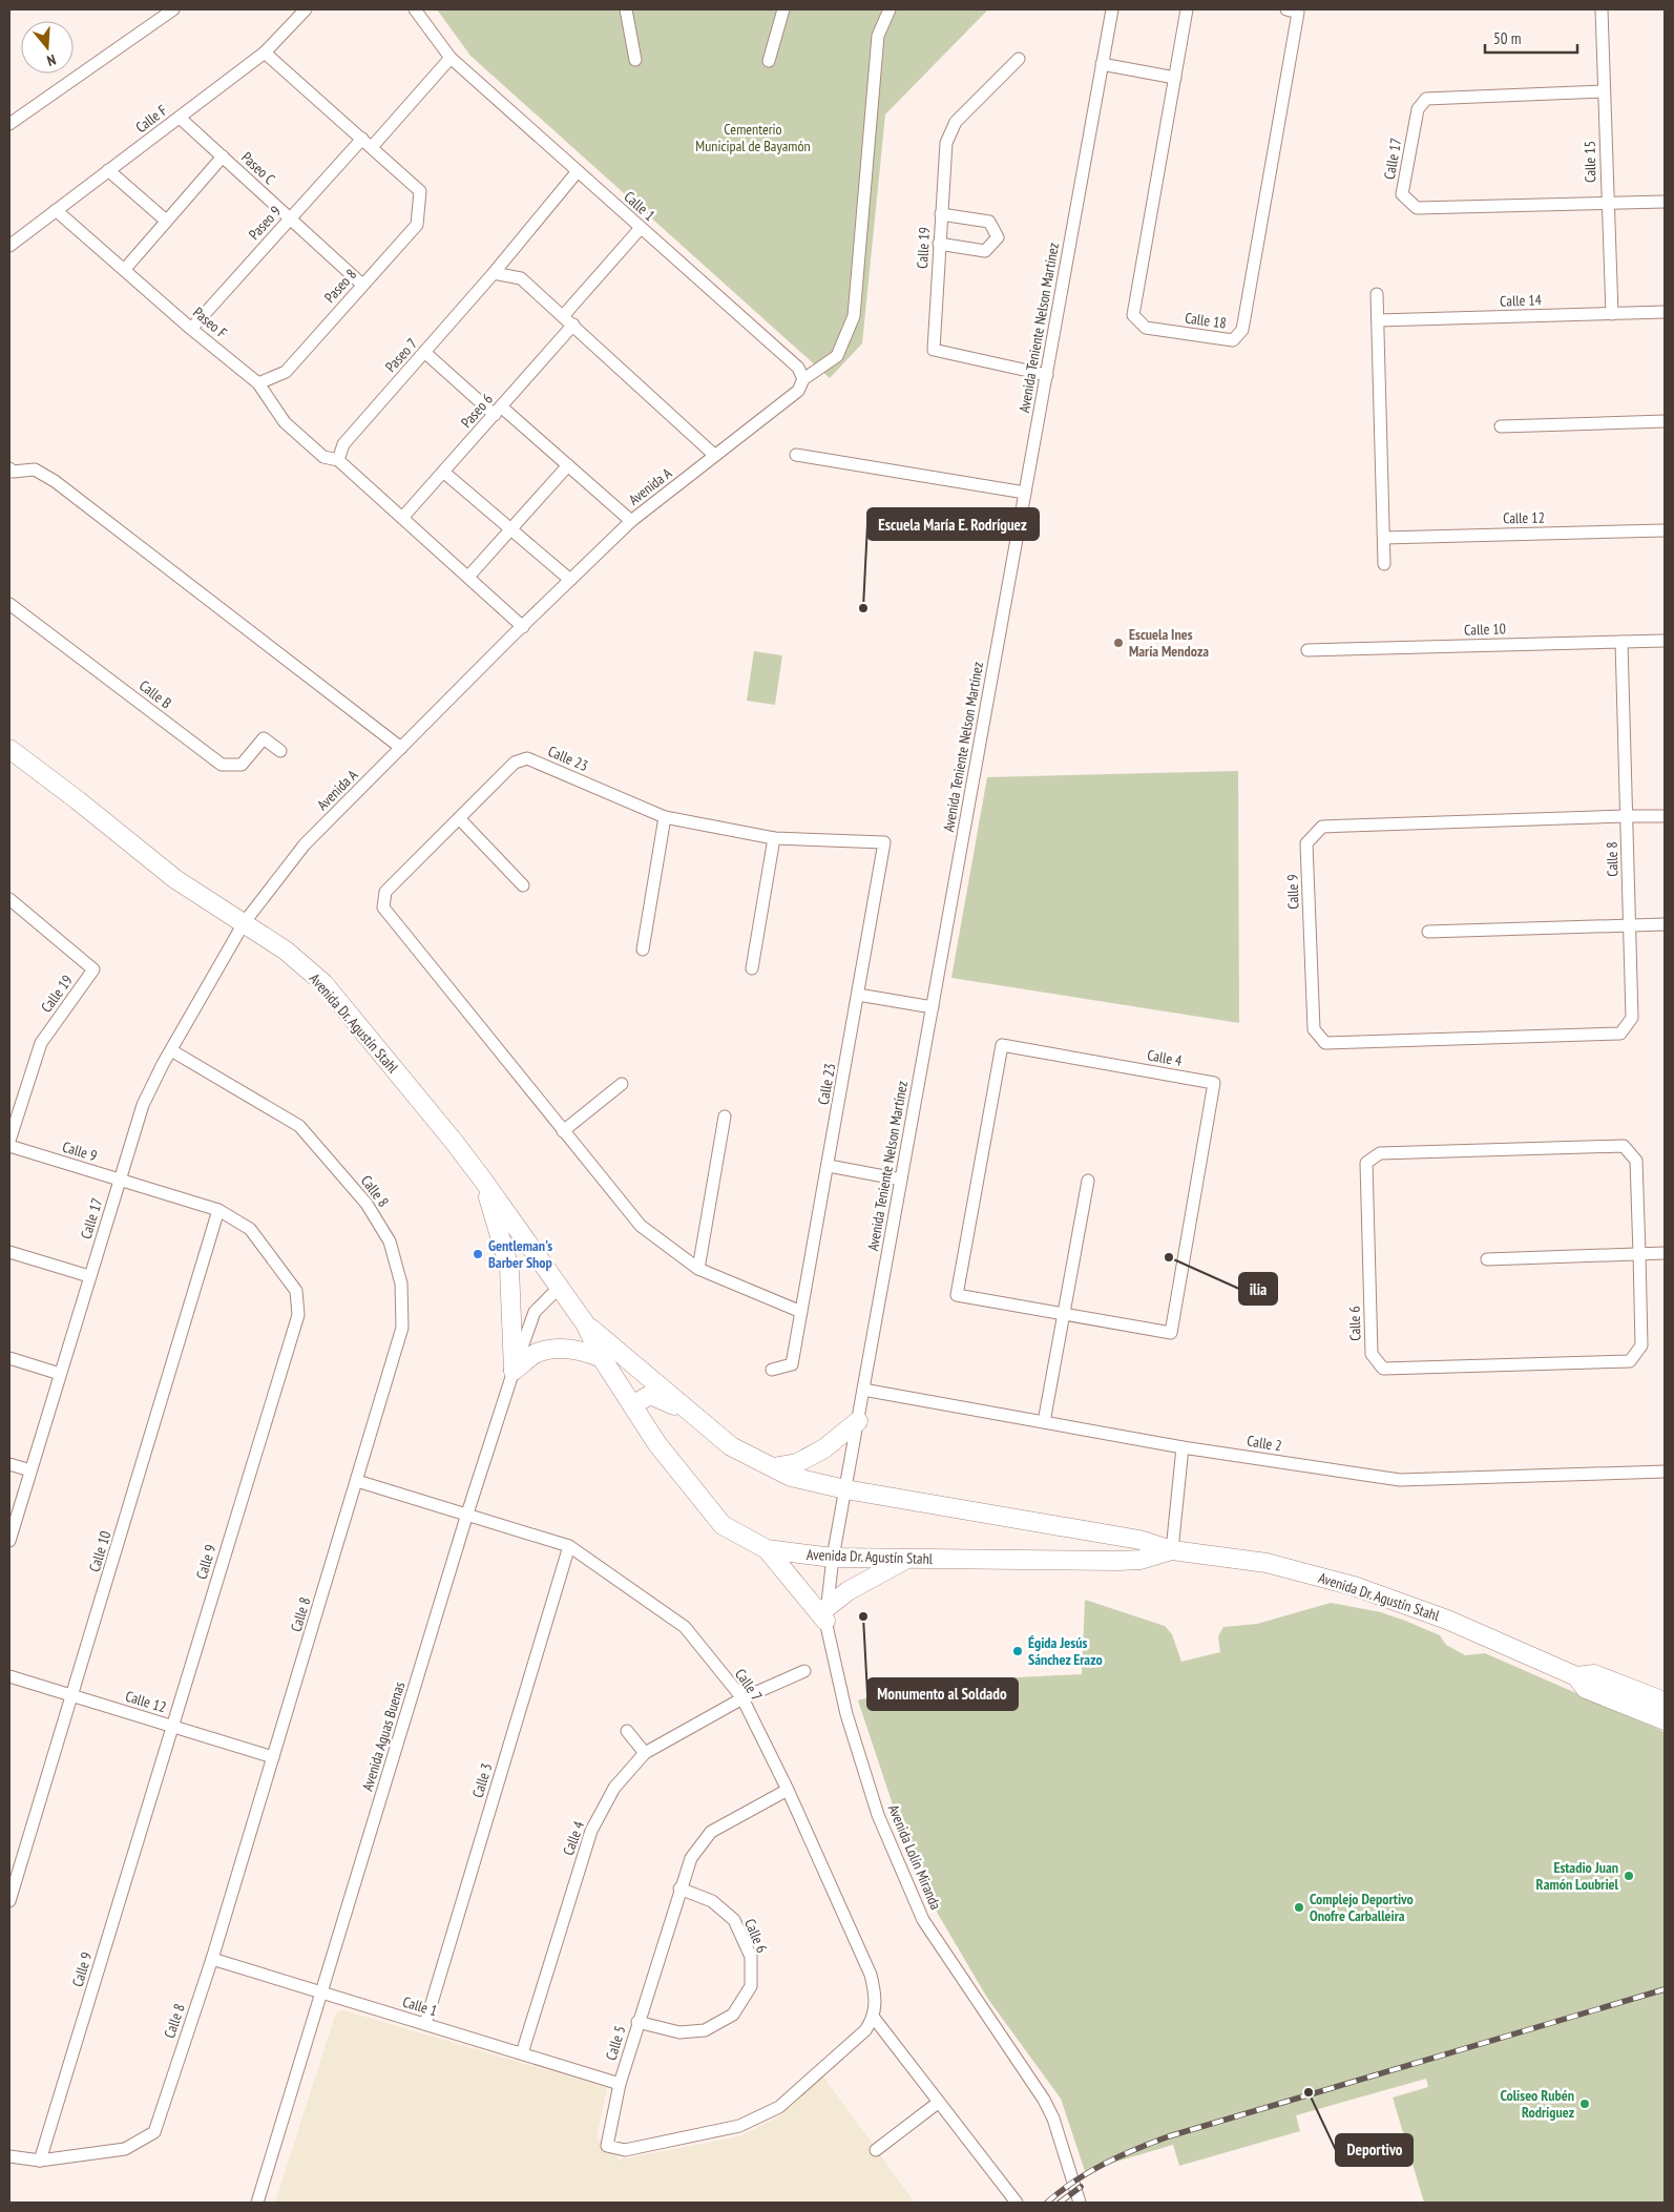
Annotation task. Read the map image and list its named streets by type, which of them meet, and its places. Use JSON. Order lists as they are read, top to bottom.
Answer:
{
  "streets": {
    "highway": ["Avenida Dr. Agustín Stahl"],
    "street": [
      "Calle F",
      "Calle 17",
      "Calle 15",
      "Paseo C",
      "Calle 1",
      "Paseo 9",
      "Calle 19",
      "Paseo 8",
      "Calle 14",
      "Calle 18",
      "Paseo F",
      "Avenida Teniente Nelson Martínez",
      "Paseo 7",
      "Paseo 6",
      "Avenida A",
      "Calle 12",
      "Calle 10",
      "Calle B",
      "Calle 23",
      "Calle 8",
      "Calle 9",
      "Calle 4",
      "Calle 6",
      "Calle 2",
      "Calle 7",
      "Avenida Aguas Buenas",
      "Calle 3",
      "Avenida Lolín Miranda",
      "Calle 5"
    ]
  },
  "crossings": [
    ["Calle F", "Paseo C"],
    ["Calle F", "Paseo F"],
    ["Calle 17", "Calle 15"],
    ["Calle 17", "Avenida A"],
    ["Calle 17", "Calle 8"],
    ["Calle 17", "Calle 9"],
    ["Calle 17", "Avenida Dr. Agustín Stahl"],
    ["Calle 15", "Calle 14"],
    ["Paseo C", "Paseo 9"],
    ["Paseo C", "Paseo 8"],
    ["Calle 1", "Paseo 7"],
    ["Calle 1", "Avenida A"],
    ["Calle 1", "Calle 8"],
    ["Calle 1", "Calle 4"],
    ["Calle 1", "Avenida Aguas Buenas"],
    ["Calle 1", "Calle 3"],
    ["Calle 1", "Calle 5"],
    ["Paseo 9", "Paseo F"],
    ["Calle 19", "Avenida Teniente Nelson Martínez"],
    ["Paseo 8", "Paseo F"],
    ["Paseo F", "Paseo 7"],
    ["Avenida Teniente Nelson Martínez", "Avenida Dr. Agustín Stahl"],
    ["Avenida Teniente Nelson Martínez", "Calle 2"],
    ["Avenida Teniente Nelson Martínez", "Avenida Lolín Miranda"],
    ["Avenida A", "Avenida Dr. Agustín Stahl"],
    ["Calle 12", "Calle 10"],
    ["Calle 12", "Calle 8"],
    ["Calle 12", "Calle 9"],
    ["Calle 10", "Calle 8"],
    ["Calle 10", "Calle 9"],
    ["Calle 8", "Calle 9"],
    ["Calle 8", "Calle 7"],
    ["Avenida Dr. Agustín Stahl", "Avenida Aguas Buenas"],
    ["Avenida Dr. Agustín Stahl", "Avenida Lolín Miranda"],
    ["Calle 4", "Calle 7"],
    ["Calle 6", "Calle 5"],
    ["Calle 7", "Avenida Aguas Buenas"],
    ["Calle 7", "Calle 3"],
    ["Calle 7", "Calle 5"]
  ],
  "parks": ["Cementerio Municipal de Bayamón"],
  "places": [
    "Escuela María E. Rodríguez",
    "Escuela Ines María Mendoza",
    "Gentleman's Barber Shop",
    "ilia",
    "Monumento al Soldado",
    "Égida Jesús Sánchez Erazo",
    "Estadio Juan Ramón Loubriel",
    "Complejo Deportivo Onofre Carballeira",
    "Deportivo",
    "Coliseo Rubén Rodríguez"
  ],
  "scale_bar": "50 m",
  "north": "bottom"
}
